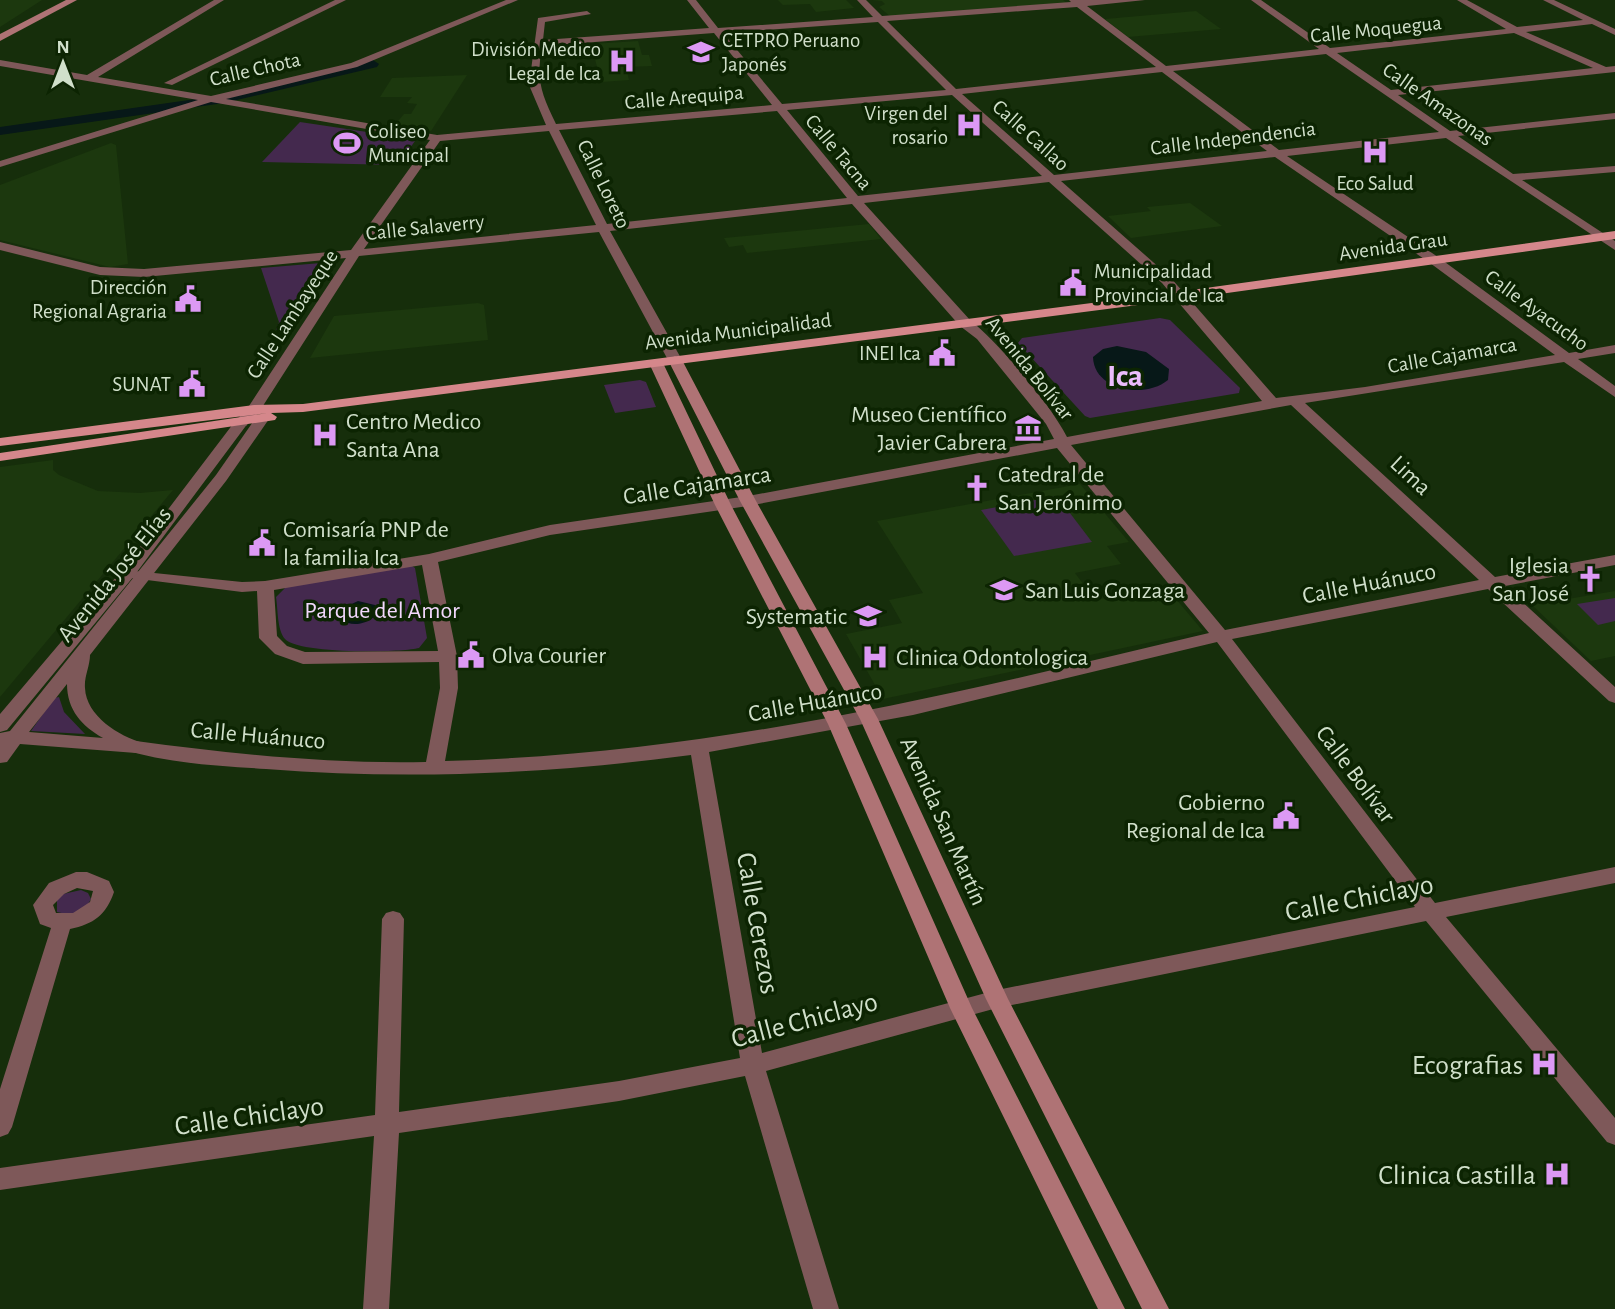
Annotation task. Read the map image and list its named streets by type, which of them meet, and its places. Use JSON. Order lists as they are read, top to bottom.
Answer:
{
  "streets": {
    "main road": ["Avenida Grau", "Avenida Municipalidad", "Avenida San Martín"],
    "street": [
      "Calle Moquegua",
      "Calle Chota",
      "Calle Arequipa",
      "Calle Amazonas",
      "Calle Callao",
      "Calle Independencia",
      "Calle Tacna",
      "Calle Loreto",
      "Calle Salaverry",
      "Calle Ayacucho",
      "Calle Lambayeque",
      "Calle Cajamarca",
      "Avenida Bolívar",
      "Lima",
      "Avenida José Elías",
      "Calle Huánuco",
      "Calle Bolívar",
      "Calle Chiclayo",
      "Calle Cerezos"
    ]
  },
  "crossings": [
    ["Calle Moquegua", "Calle Arequipa"],
    ["Calle Moquegua", "Calle Amazonas"],
    ["Calle Moquegua", "Calle Ayacucho"],
    ["Calle Chota", "Calle Arequipa"],
    ["Calle Arequipa", "Calle Callao"],
    ["Calle Arequipa", "Calle Tacna"],
    ["Calle Arequipa", "Calle Loreto"],
    ["Calle Arequipa", "Calle Ayacucho"],
    ["Calle Arequipa", "Calle Lambayeque"],
    ["Calle Amazonas", "Calle Independencia"],
    ["Calle Amazonas", "Avenida Grau"],
    ["Calle Callao", "Calle Independencia"],
    ["Calle Callao", "Avenida Grau"],
    ["Calle Callao", "Avenida Municipalidad"],
    ["Calle Independencia", "Calle Tacna"],
    ["Calle Independencia", "Calle Salaverry"],
    ["Calle Independencia", "Calle Ayacucho"],
    ["Calle Tacna", "Calle Salaverry"],
    ["Calle Tacna", "Avenida Municipalidad"],
    ["Calle Tacna", "Avenida Bolívar"],
    ["Calle Loreto", "Calle Salaverry"],
    ["Calle Loreto", "Avenida Municipalidad"],
    ["Calle Loreto", "Avenida San Martín"],
    ["Calle Salaverry", "Calle Lambayeque"],
    ["Avenida Grau", "Calle Ayacucho"],
    ["Avenida Grau", "Avenida Municipalidad"],
    ["Calle Ayacucho", "Calle Cajamarca"],
    ["Calle Lambayeque", "Avenida Municipalidad"],
    ["Calle Lambayeque", "Avenida José Elías"],
    ["Avenida Municipalidad", "Avenida Bolívar"],
    ["Avenida Municipalidad", "Avenida José Elías"],
    ["Avenida Municipalidad", "Avenida San Martín"],
    ["Calle Cajamarca", "Avenida Bolívar"],
    ["Calle Cajamarca", "Lima"],
    ["Calle Cajamarca", "Avenida José Elías"],
    ["Calle Cajamarca", "Calle Bolívar"],
    ["Calle Cajamarca", "Avenida San Martín"],
    ["Avenida Bolívar", "Calle Bolívar"],
    ["Lima", "Calle Huánuco"],
    ["Calle Huánuco", "Calle Bolívar"],
    ["Calle Huánuco", "Avenida San Martín"],
    ["Calle Huánuco", "Calle Cerezos"],
    ["Calle Bolívar", "Calle Chiclayo"],
    ["Avenida San Martín", "Calle Chiclayo"],
    ["Calle Chiclayo", "Calle Cerezos"]
  ],
  "districts": ["Ica"],
  "parks": ["Parque del Amor"],
  "places": {
    "school or university": ["CETPRO Peruano Japonés", "San Luis Gonzaga", "Systematic"],
    "hospital": [
      "División Medico Legal de Ica",
      "Virgen del rosario",
      "Eco Salud",
      "Centro Medico Santa Ana",
      "Clinica Odontologica",
      "Ecografias",
      "Clinica Castilla"
    ],
    "sports": ["Coliseo Municipal"],
    "public building": [
      "Municipalidad Provincial de Ica",
      "Dirección Regional Agraria",
      "INEI Ica",
      "SUNAT",
      "Comisaría PNP de la familia Ica",
      "Olva Courier",
      "Gobierno Regional de Ica"
    ],
    "museum": ["Museo Científico Javier Cabrera"],
    "church": ["Catedral de San Jerónimo", "Iglesia San José"]
  },
  "north": "top"
}
